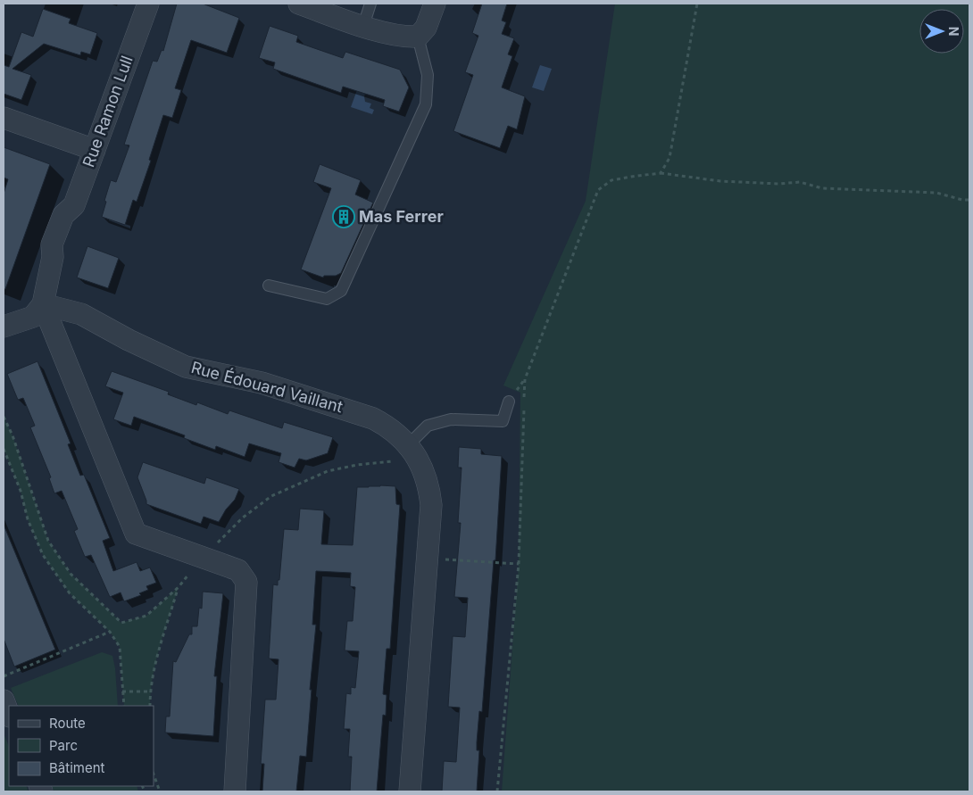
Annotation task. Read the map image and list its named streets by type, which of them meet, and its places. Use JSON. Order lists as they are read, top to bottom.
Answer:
{
  "streets": {
    "street": ["Rue Ramon Lull", "Rue Édouard Vaillant"]
  },
  "crossings": [
    ["Rue Ramon Lull", "Rue Édouard Vaillant"]
  ],
  "places": {
    "building": ["Mas Ferrer"]
  },
  "legend": ["Route", "Parc", "Bâtiment"],
  "north": "right"
}
